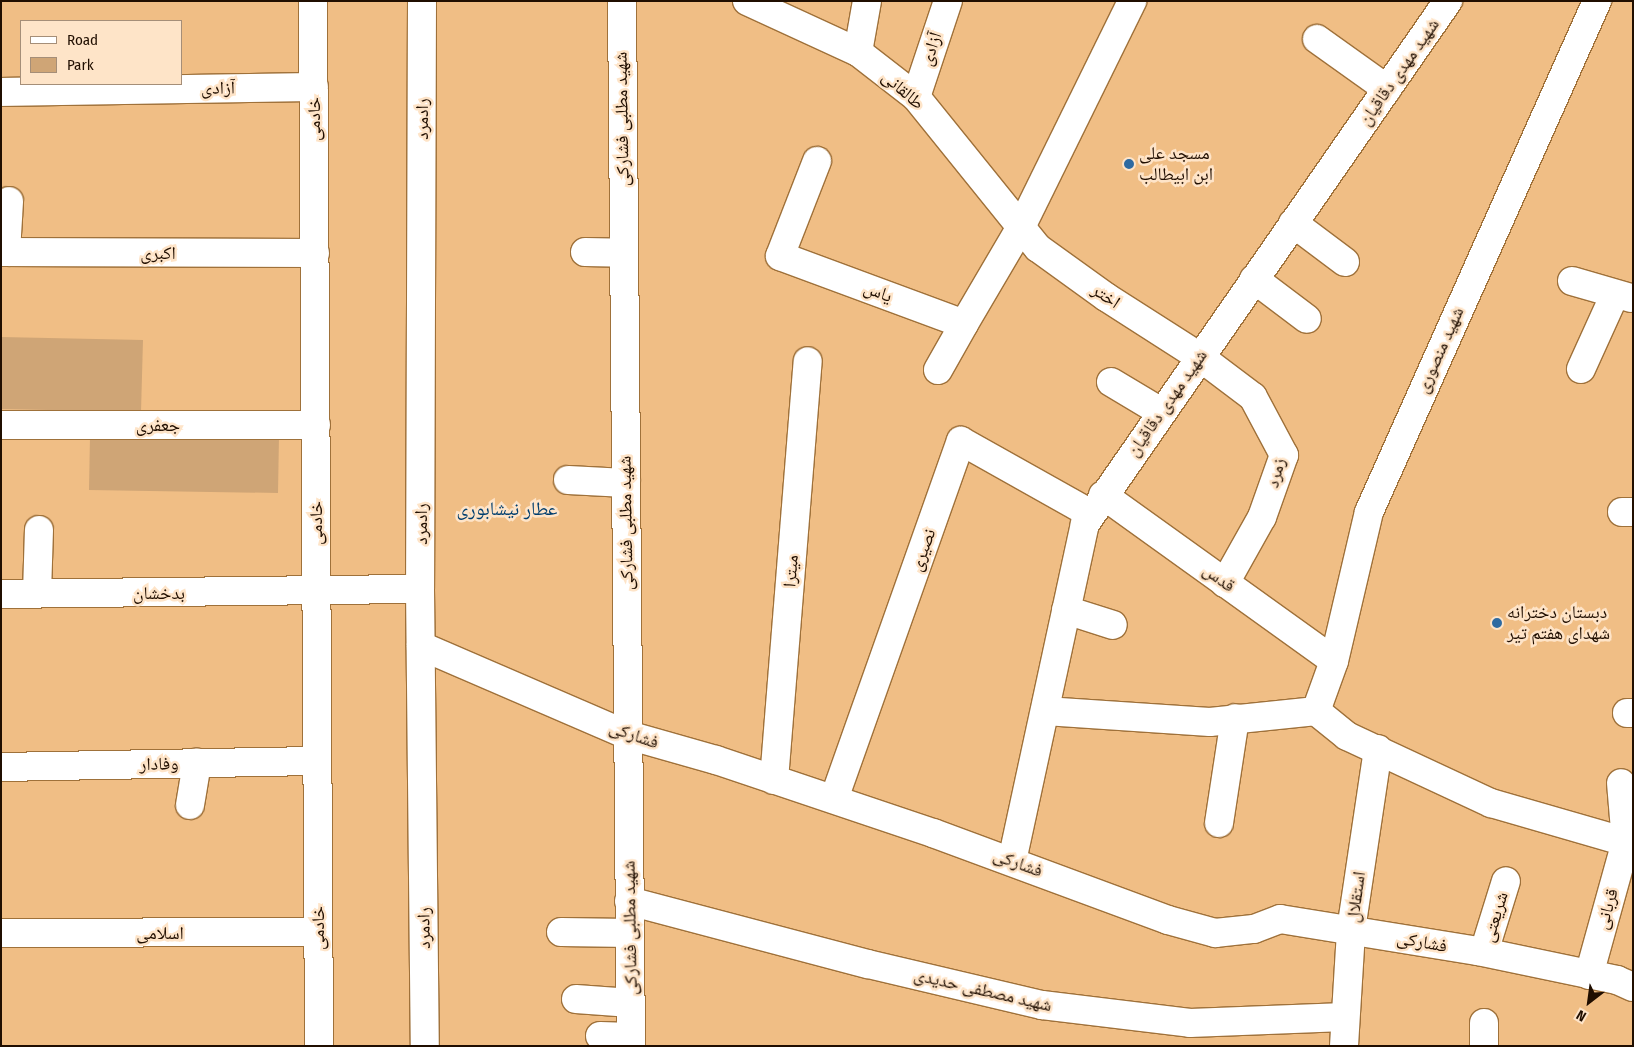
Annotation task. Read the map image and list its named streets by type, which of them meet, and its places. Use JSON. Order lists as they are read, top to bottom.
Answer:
{
  "streets": {
    "street": [
      "آزادی",
      "شهید مهدی دقاقیان",
      "طالقانی",
      "خادمی",
      "رادمرد",
      "شهید مطلبی فشارکی",
      "اکبری",
      "یاس",
      "اختر",
      "شهید منصوری",
      "جعفری",
      "زمرد",
      "نصیری",
      "میترا",
      "قدس",
      "بدخشان",
      "فشارکی",
      "وفادار",
      "استقلال",
      "قربانی",
      "شریعتی",
      "اسلامی",
      "شهید مصطفی حدیدی"
    ]
  },
  "crossings": [
    ["آزادی", "طالقانی"],
    ["آزادی", "خادمی"],
    ["شهید مهدی دقاقیان", "اختر"],
    ["شهید مهدی دقاقیان", "زمرد"],
    ["شهید مهدی دقاقیان", "نصیری"],
    ["شهید مهدی دقاقیان", "قدس"],
    ["شهید مهدی دقاقیان", "فشارکی"],
    ["طالقانی", "اختر"],
    ["خادمی", "اکبری"],
    ["خادمی", "جعفری"],
    ["خادمی", "بدخشان"],
    ["خادمی", "وفادار"],
    ["خادمی", "اسلامی"],
    ["رادمرد", "بدخشان"],
    ["رادمرد", "فشارکی"],
    ["شهید مطلبی فشارکی", "فشارکی"],
    ["شهید مطلبی فشارکی", "شهید مصطفی حدیدی"],
    ["اختر", "زمرد"],
    ["شهید منصوری", "قدس"],
    ["زمرد", "قدس"],
    ["نصیری", "قدس"],
    ["نصیری", "فشارکی"],
    ["میترا", "فشارکی"],
    ["فشارکی", "استقلال"],
    ["فشارکی", "قربانی"],
    ["فشارکی", "شریعتی"],
    ["استقلال", "شهید مصطفی حدیدی"]
  ],
  "districts": ["عطار نیشابوری"],
  "places": ["مسجد علی ابن ابیطالب", "دبستان دخترانه شهدای هفتم تیر"],
  "legend": ["Road", "Park"],
  "north": "bottom left"
}
